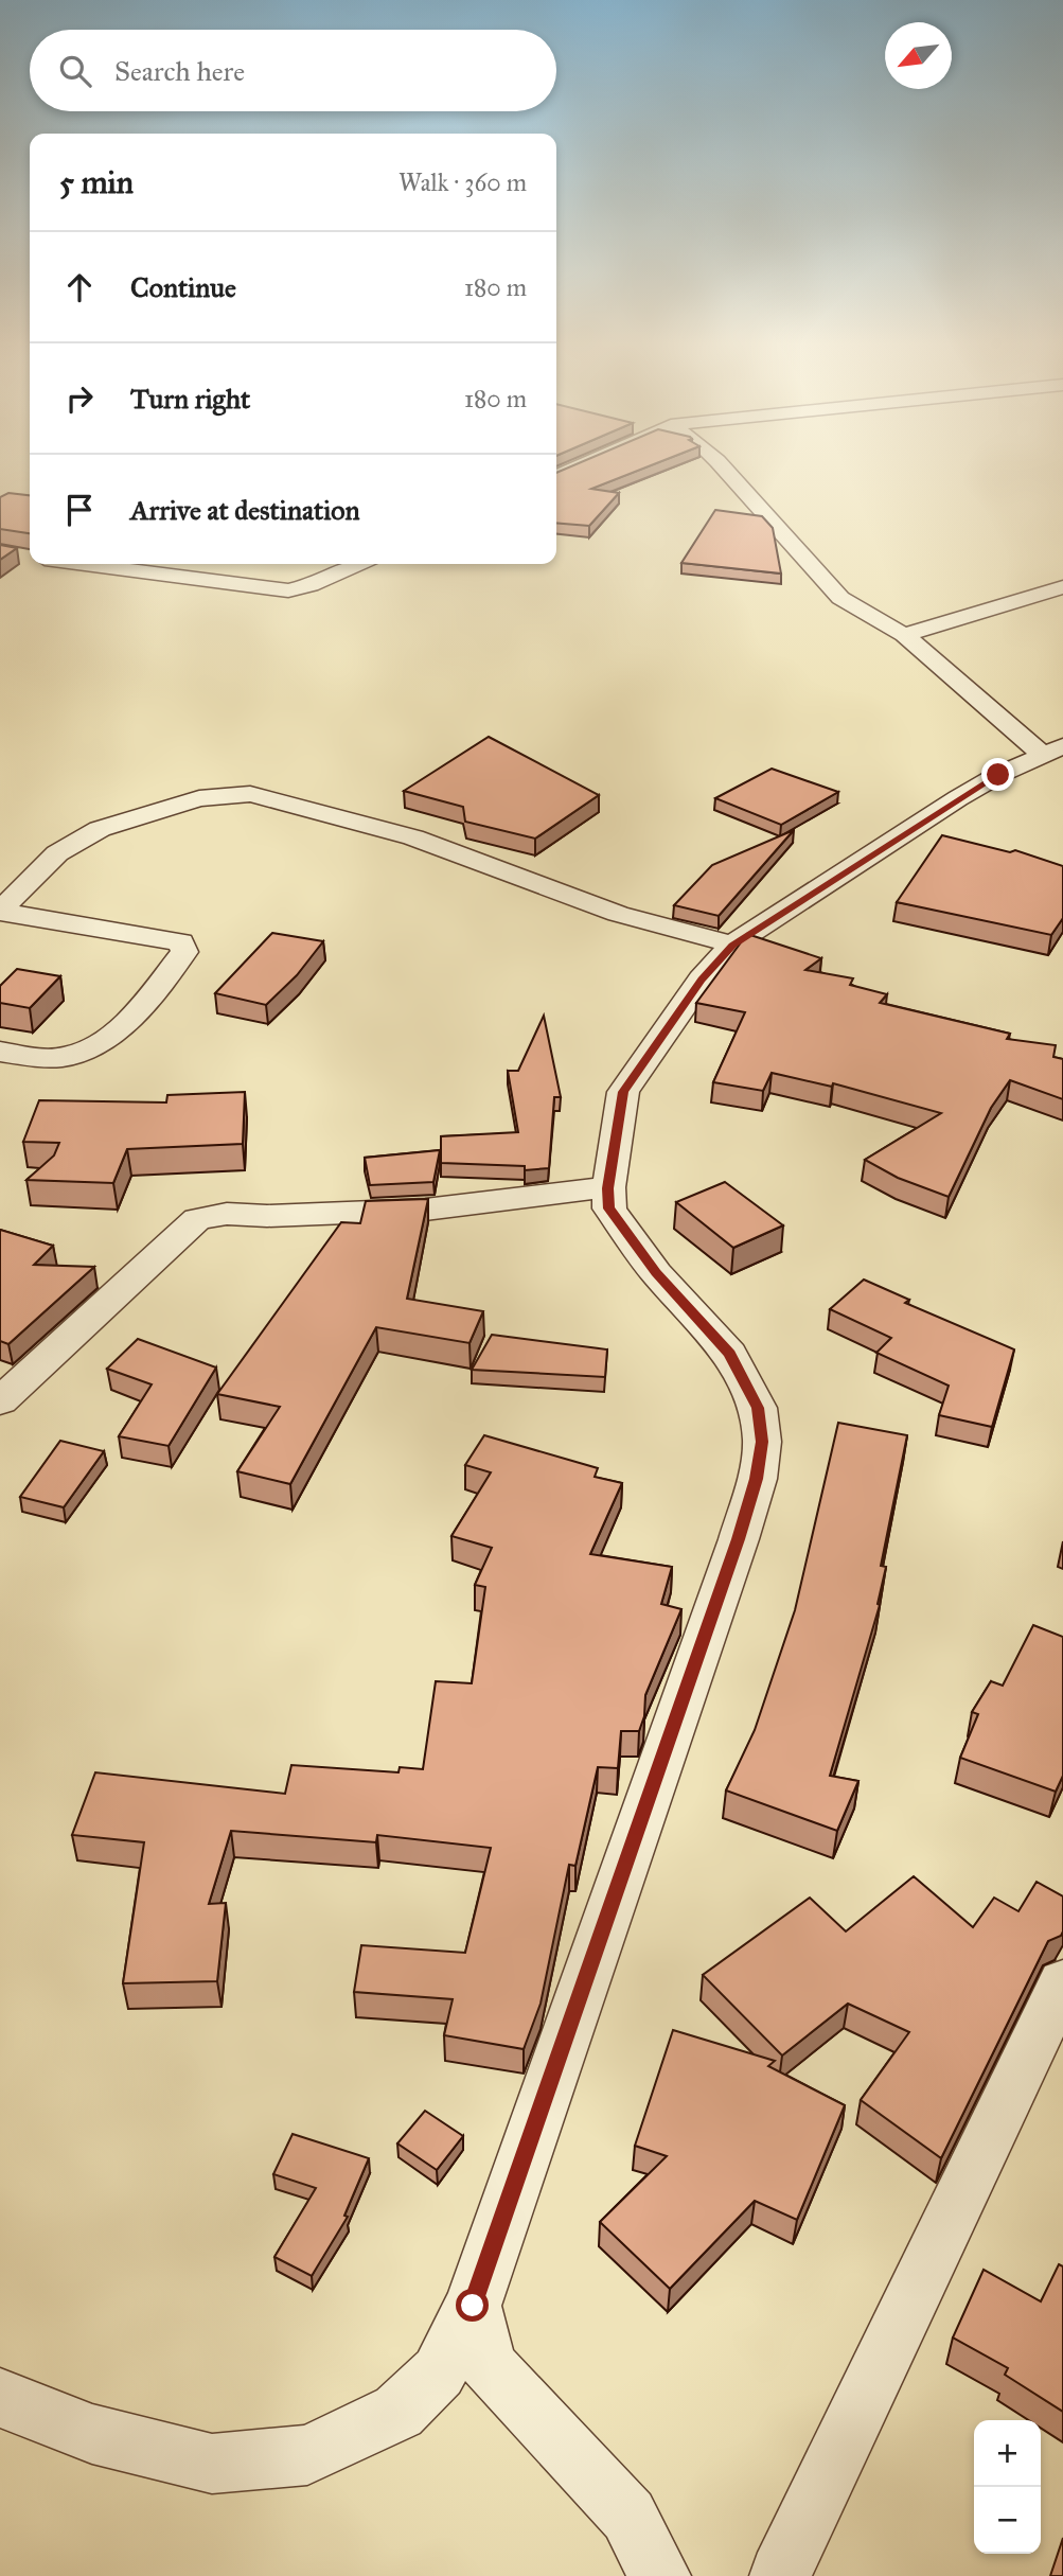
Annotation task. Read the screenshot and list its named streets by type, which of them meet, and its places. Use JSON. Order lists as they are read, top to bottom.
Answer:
{
  "north": "bottom left",
  "page": {
    "search": "Search here",
    "heading": ["5 min", "Walk · 360 m"],
    "list": [
      ["Continue", "180 m"],
      ["Turn right", "180 m"],
      "Arrive at destination"
    ],
    "map_buttons": ["+", "−"]
  }
}
